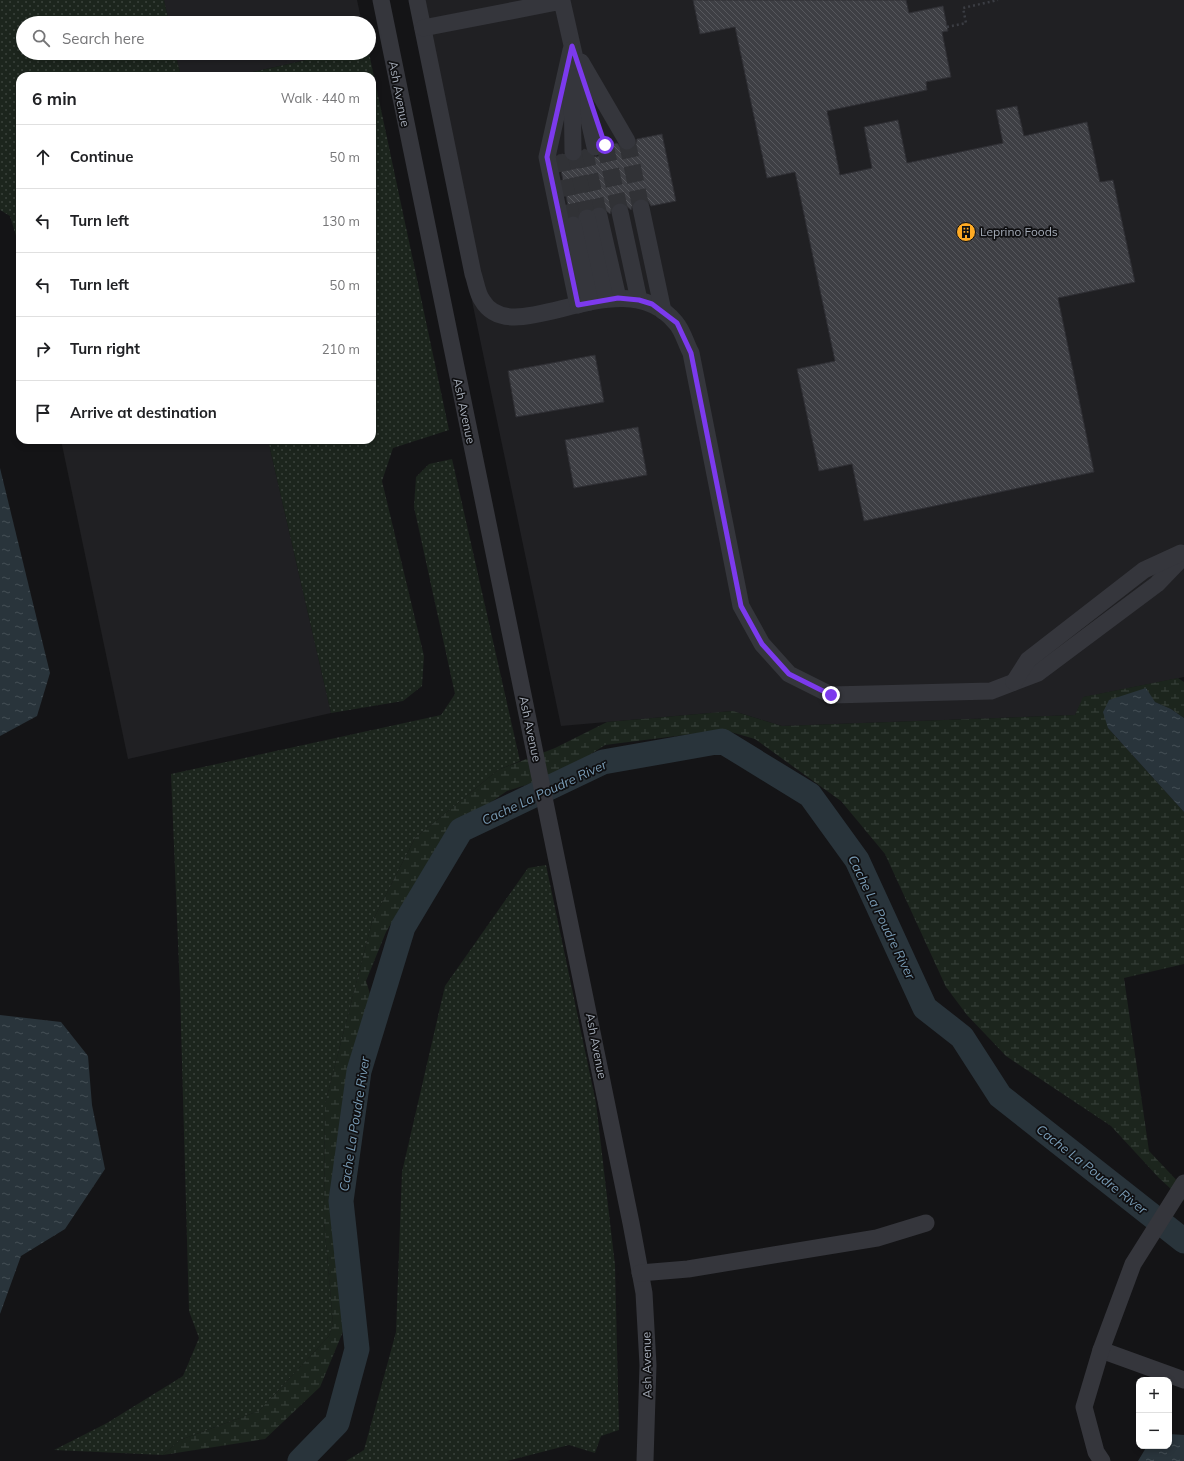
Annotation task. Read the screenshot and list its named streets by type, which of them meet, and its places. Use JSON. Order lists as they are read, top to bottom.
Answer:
{
  "streets": {
    "street": ["Ash Avenue"]
  },
  "water": ["Cache La Poudre River"],
  "places": {
    "building": ["Leprino Foods"]
  },
  "page": {
    "search": "Search here",
    "heading": ["6 min", "Walk · 440 m"],
    "list": [
      ["Continue", "50 m"],
      ["Turn left", "130 m"],
      ["Turn left", "50 m"],
      ["Turn right", "210 m"],
      "Arrive at destination"
    ],
    "map_buttons": ["+", "−"]
  }
}
